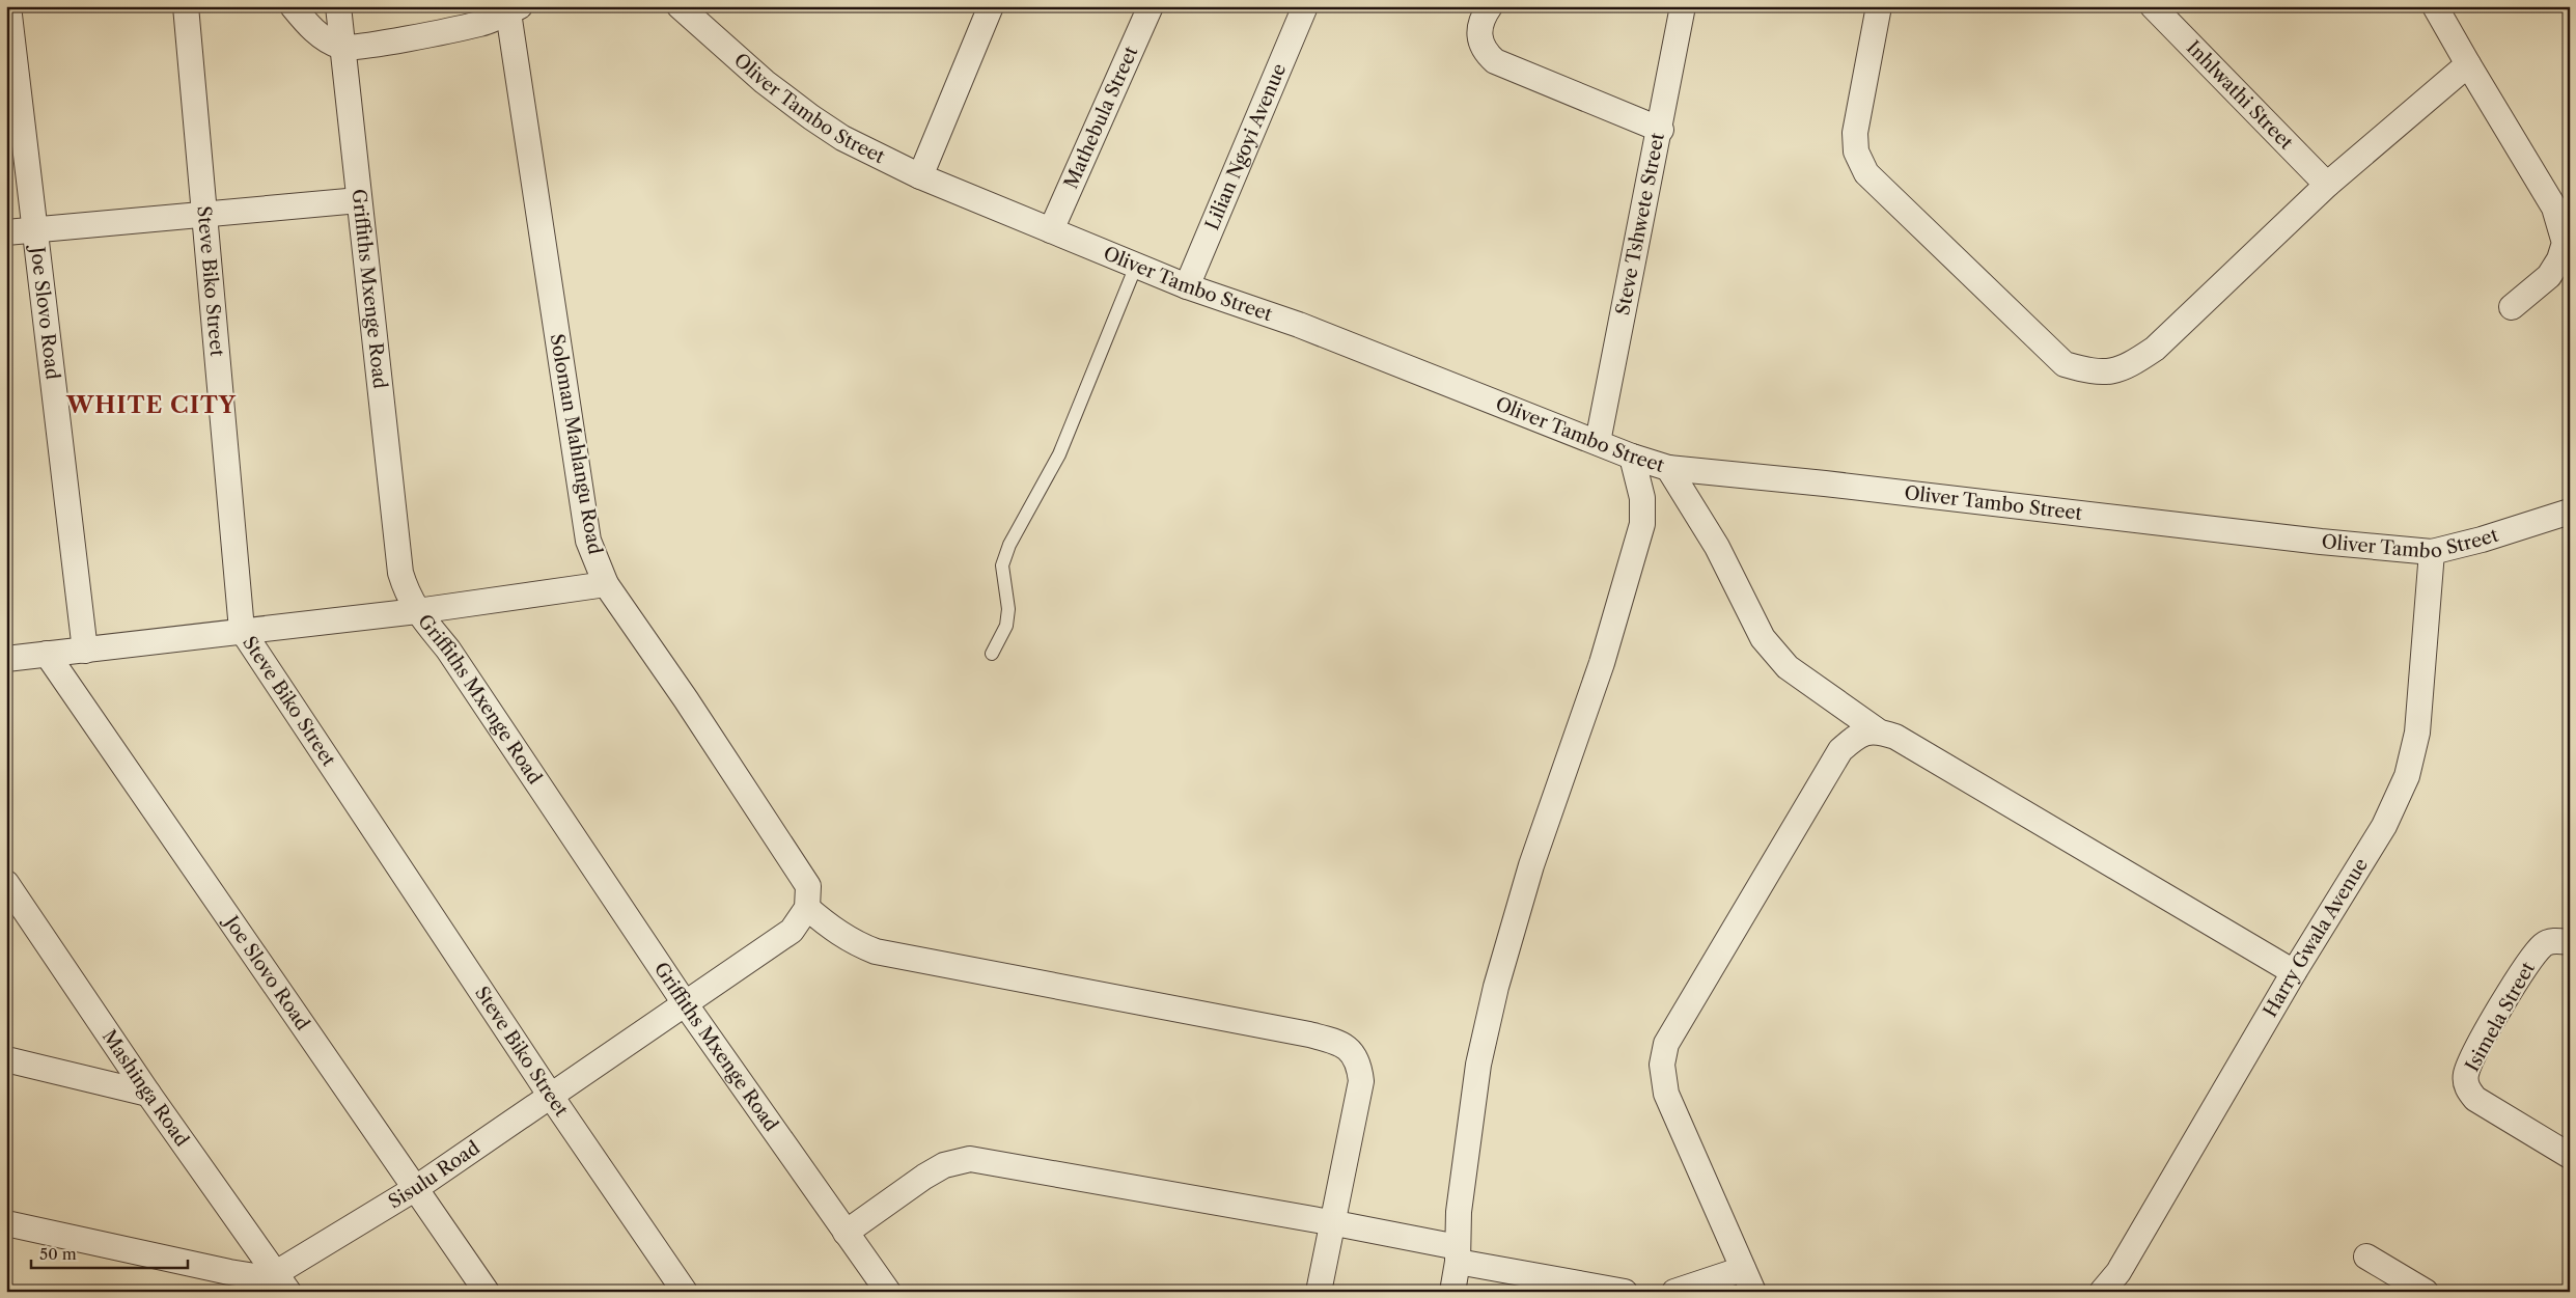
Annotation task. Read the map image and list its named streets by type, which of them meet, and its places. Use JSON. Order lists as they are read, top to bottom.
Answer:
{
  "streets": {
    "street": [
      "Inhlwathi Street",
      "Oliver Tambo Street",
      "Mathebula Street",
      "Lilian Ngoyi Avenue",
      "Steve Tshwete Street",
      "Steve Biko Street",
      "Griffiths Mxenge Road",
      "Joe Slovo Road",
      "Soloman Mahlangu Road",
      "Harry Gwala Avenue",
      "Isimela Street",
      "Mashinga Road",
      "Sisulu Road"
    ]
  },
  "crossings": [
    ["Oliver Tambo Street", "Mathebula Street"],
    ["Oliver Tambo Street", "Lilian Ngoyi Avenue"],
    ["Oliver Tambo Street", "Steve Tshwete Street"],
    ["Oliver Tambo Street", "Harry Gwala Avenue"],
    ["Steve Biko Street", "Sisulu Road"],
    ["Griffiths Mxenge Road", "Sisulu Road"],
    ["Joe Slovo Road", "Sisulu Road"],
    ["Soloman Mahlangu Road", "Sisulu Road"],
    ["Mashinga Road", "Sisulu Road"]
  ],
  "districts": ["WHITE CITY"],
  "scale_bar": "50 m"
}
